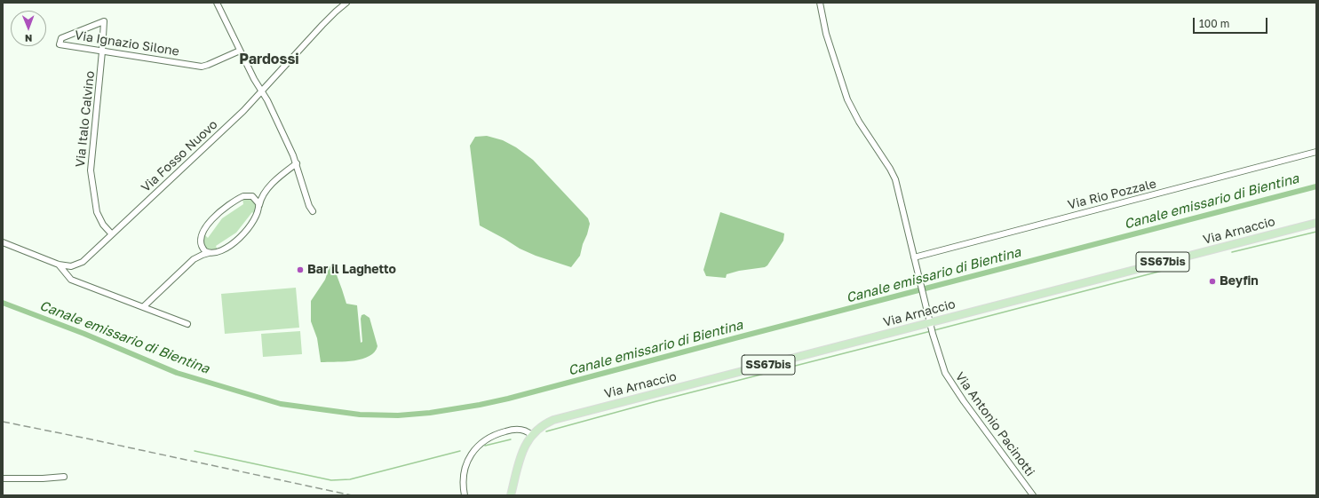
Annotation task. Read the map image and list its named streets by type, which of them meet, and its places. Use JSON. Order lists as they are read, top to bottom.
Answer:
{
  "streets": {
    "main road": ["Via Arnaccio", "SS67bis"],
    "street": [
      "Via Ignazio Silone",
      "Via Italo Calvino",
      "Via Fosso Nuovo",
      "Via Rio Pozzale",
      "Via Antonio Pacinotti"
    ]
  },
  "crossings": [
    ["Via Ignazio Silone", "Via Italo Calvino"],
    ["Via Italo Calvino", "Via Fosso Nuovo"],
    ["Via Rio Pozzale", "Via Antonio Pacinotti"],
    ["Via Arnaccio", "Via Antonio Pacinotti"]
  ],
  "districts": ["Pardossi"],
  "water": ["Canale emissario di Bientina"],
  "places": ["Bar il Laghetto", "Beyfin"],
  "scale_bar": "100 m",
  "north": "bottom"
}
